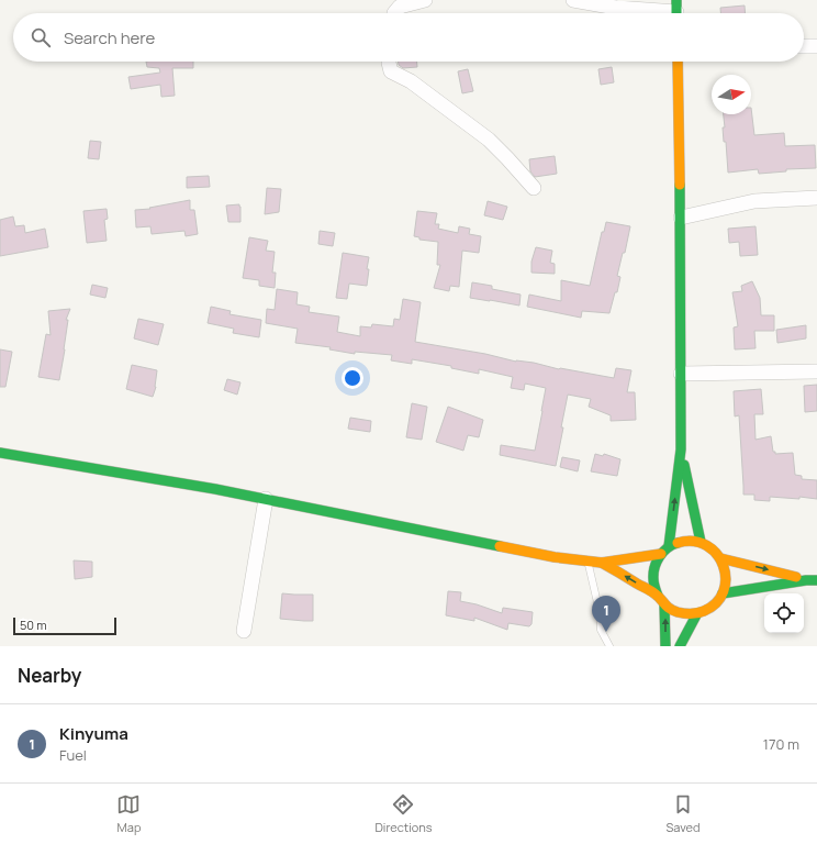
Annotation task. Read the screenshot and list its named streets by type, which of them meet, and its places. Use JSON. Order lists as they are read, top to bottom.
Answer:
{
  "scale_bar": "50 m",
  "north": "right",
  "page": {
    "search": "Search here",
    "pins": "1",
    "scale": "50 m",
    "heading": "Nearby",
    "list": [
      {
        "mark": "1",
        "name": "Kinyuma",
        "note": "Fuel",
        "value": "170 m"
      }
    ],
    "nav": ["Map", "Directions", "Saved"]
  }
}
